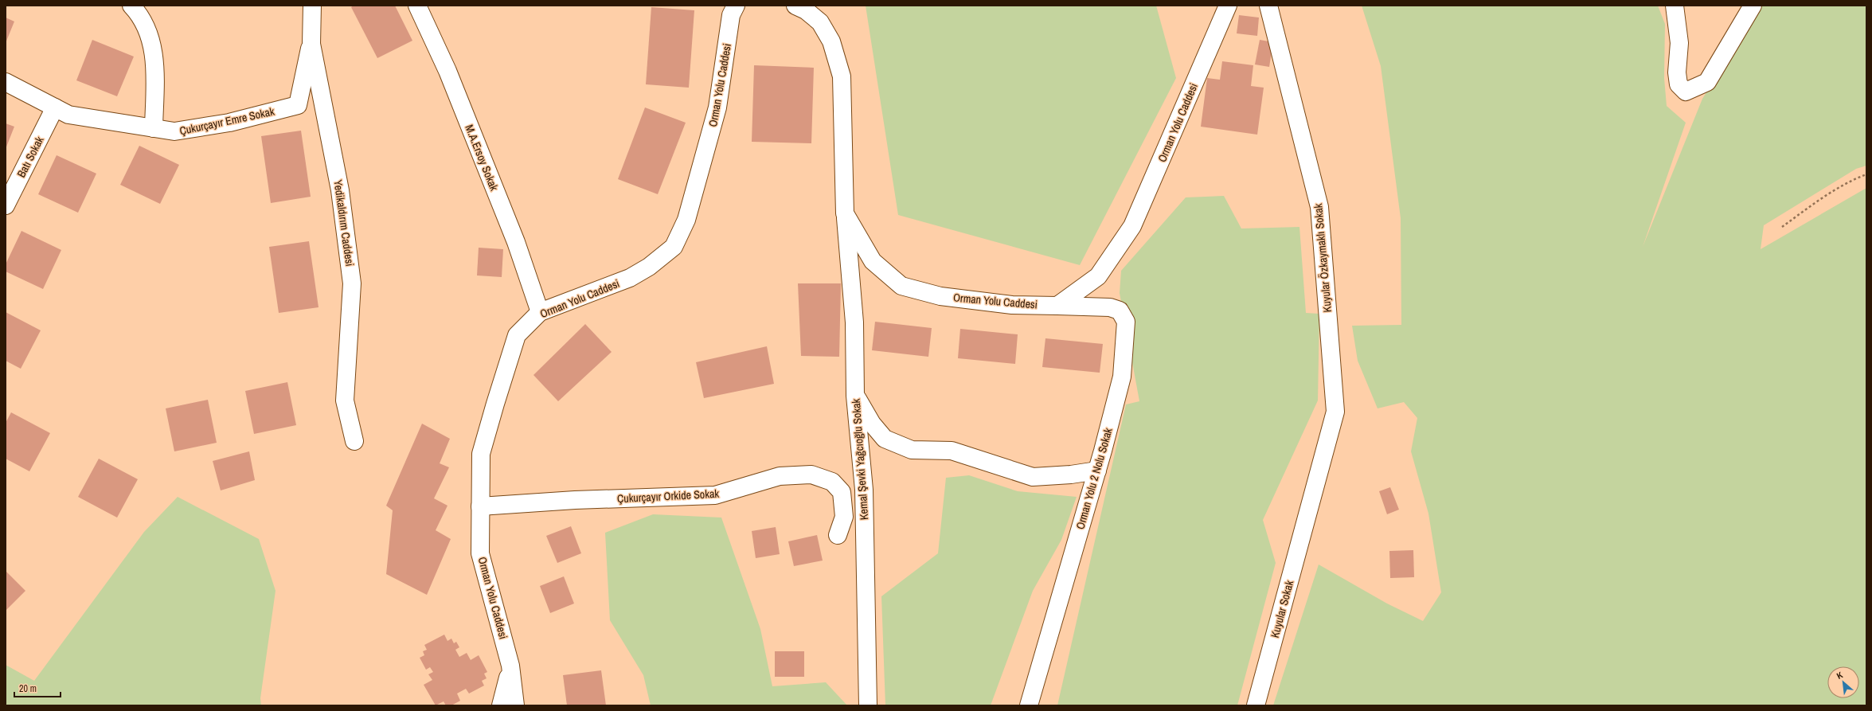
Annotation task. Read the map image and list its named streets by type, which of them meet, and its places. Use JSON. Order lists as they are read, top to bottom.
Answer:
{
  "streets": {
    "street": [
      "Orman Yolu Caddesi",
      "Çukurçayır Emre Sokak",
      "Batı Sokak",
      "M.A.Ersoy Sokak",
      "Yedikaldırım Caddesi",
      "Kuyular Özkaymaklı Sokak",
      "Kemal Şevki Yağcıoğlu Sokak",
      "Orman Yolu 2 Nolu Sokak",
      "Çukurçayır Orkide Sokak",
      "Kuyular Sokak"
    ]
  },
  "crossings": [
    ["Orman Yolu Caddesi", "M.A.Ersoy Sokak"],
    ["Orman Yolu Caddesi", "Kemal Şevki Yağcıoğlu Sokak"],
    ["Orman Yolu Caddesi", "Orman Yolu 2 Nolu Sokak"],
    ["Orman Yolu Caddesi", "Çukurçayır Orkide Sokak"],
    ["Çukurçayır Emre Sokak", "Batı Sokak"],
    ["Çukurçayır Emre Sokak", "Yedikaldırım Caddesi"],
    ["Kuyular Özkaymaklı Sokak", "Kuyular Sokak"]
  ],
  "scale_bar": "20 m",
  "north": "top left"
}
